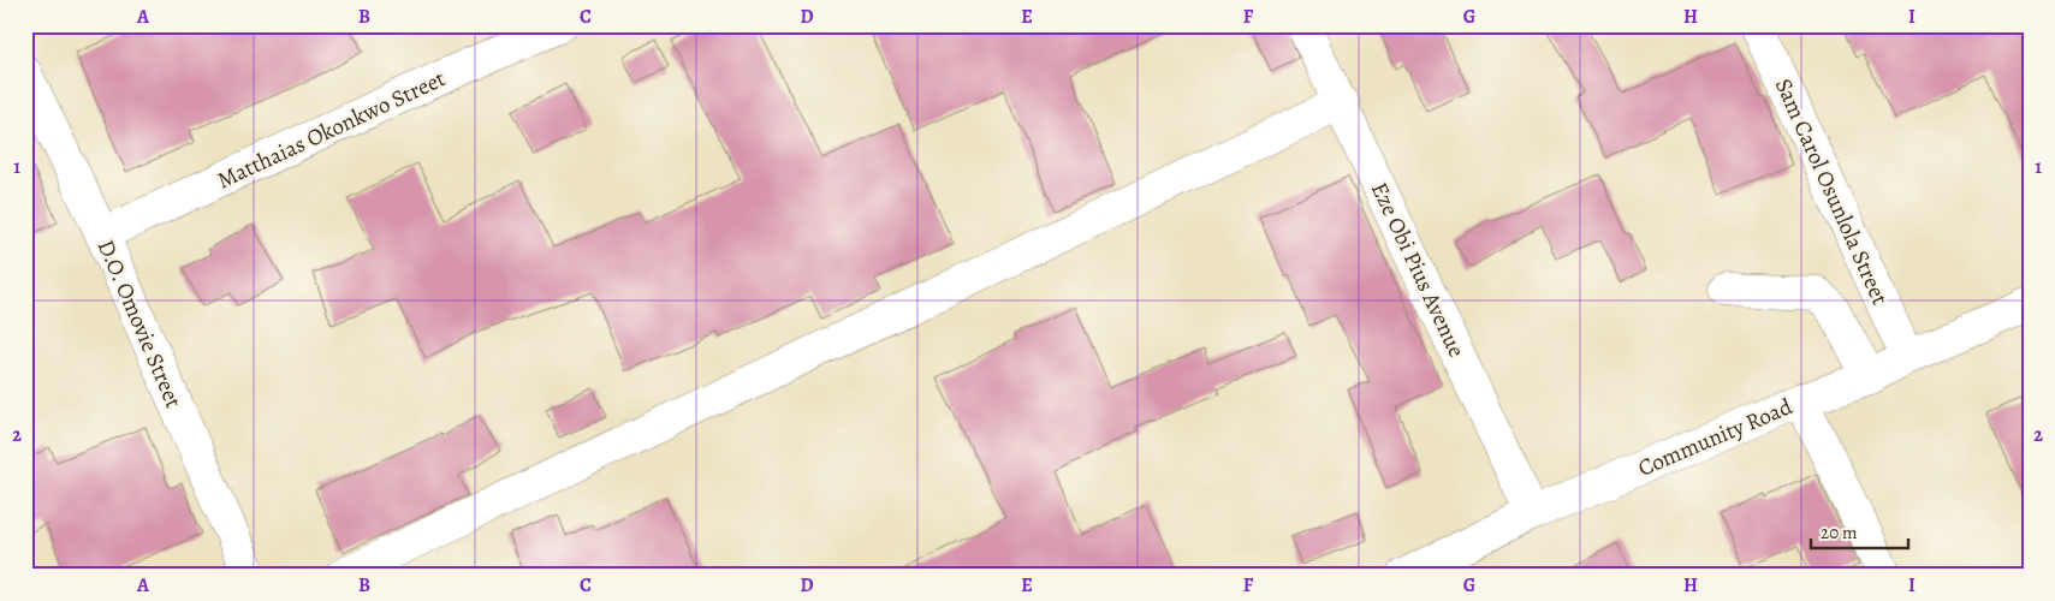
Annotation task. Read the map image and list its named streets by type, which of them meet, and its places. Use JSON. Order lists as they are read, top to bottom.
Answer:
{
  "streets": {
    "street": [
      "Matthaias Okonkwo Street",
      "Sam Carol Osunlola Street",
      "Eze Obi Pius Avenue",
      "D.O. Omovie Street",
      "Community Road"
    ]
  },
  "crossings": [
    ["Matthaias Okonkwo Street", "D.O. Omovie Street"],
    ["Sam Carol Osunlola Street", "Community Road"],
    ["Eze Obi Pius Avenue", "Community Road"]
  ],
  "scale_bar": "20 m",
  "grid": {
    "columns": [
      "A",
      "B",
      "C",
      "D",
      "E",
      "F",
      "G",
      "H",
      "I"
    ],
    "rows": ["1", "2"]
  }
}
